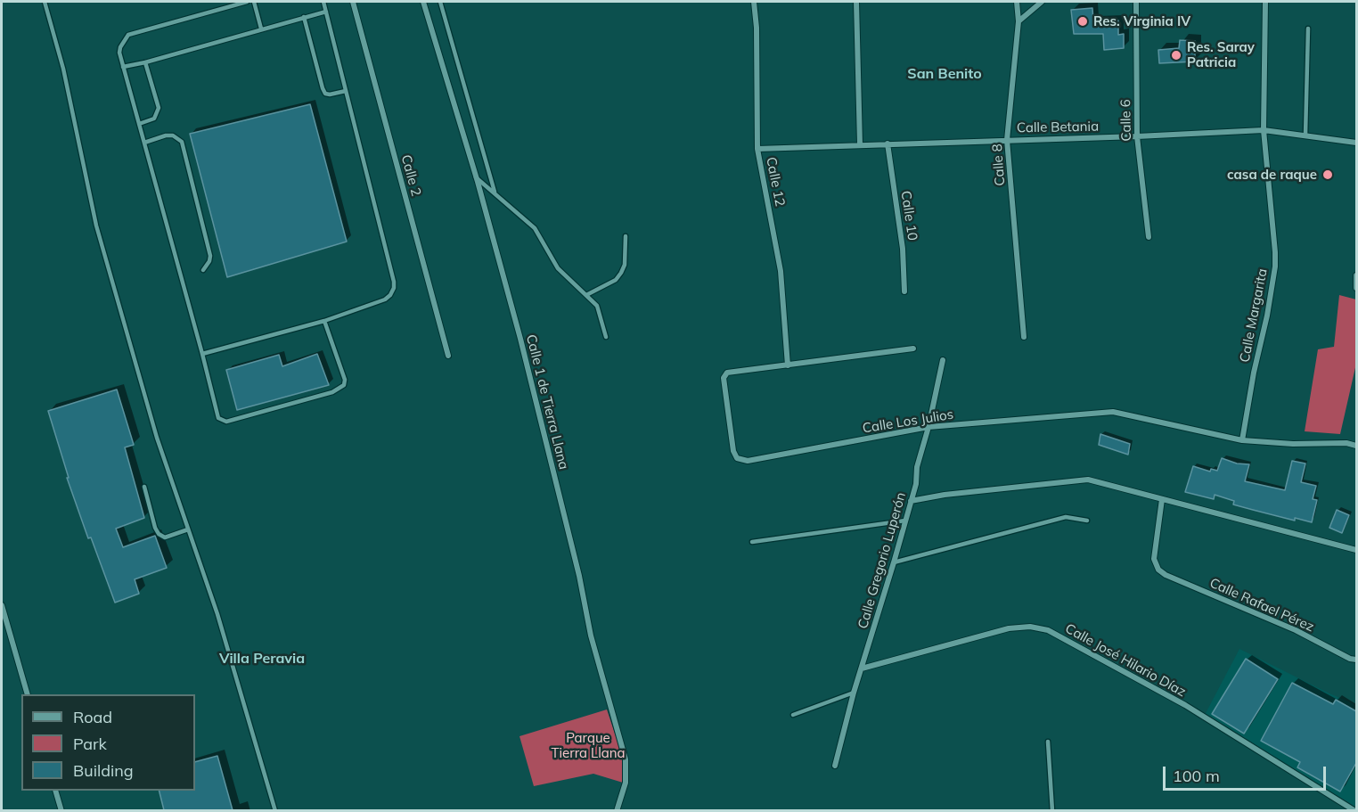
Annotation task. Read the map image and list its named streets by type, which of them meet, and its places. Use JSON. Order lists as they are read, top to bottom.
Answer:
{
  "streets": {
    "street": [
      "Calle 6",
      "Calle Betania",
      "Calle 8",
      "Calle 2",
      "Calle 12",
      "Calle 10",
      "Calle Margarita",
      "Calle 1 de Tierra Llana",
      "Calle Los Julios",
      "Calle Gregorio Luperón",
      "Calle Rafael Pérez",
      "Calle José Hilario Díaz"
    ]
  },
  "crossings": [
    ["Calle 6", "Calle Betania"],
    ["Calle Betania", "Calle 8"],
    ["Calle Betania", "Calle 12"],
    ["Calle Betania", "Calle 10"],
    ["Calle Betania", "Calle Margarita"],
    ["Calle 12", "Calle Los Julios"],
    ["Calle Margarita", "Calle Los Julios"],
    ["Calle Los Julios", "Calle Gregorio Luperón"],
    ["Calle Gregorio Luperón", "Calle José Hilario Díaz"]
  ],
  "districts": ["San Benito", "Villa Peravia"],
  "parks": ["Parque Tierra Llana"],
  "places": ["Res. Virginia IV", "Res. Saray Patricia", "casa de raque"],
  "legend": ["Road", "Park", "Building"],
  "scale_bar": "100 m"
}
